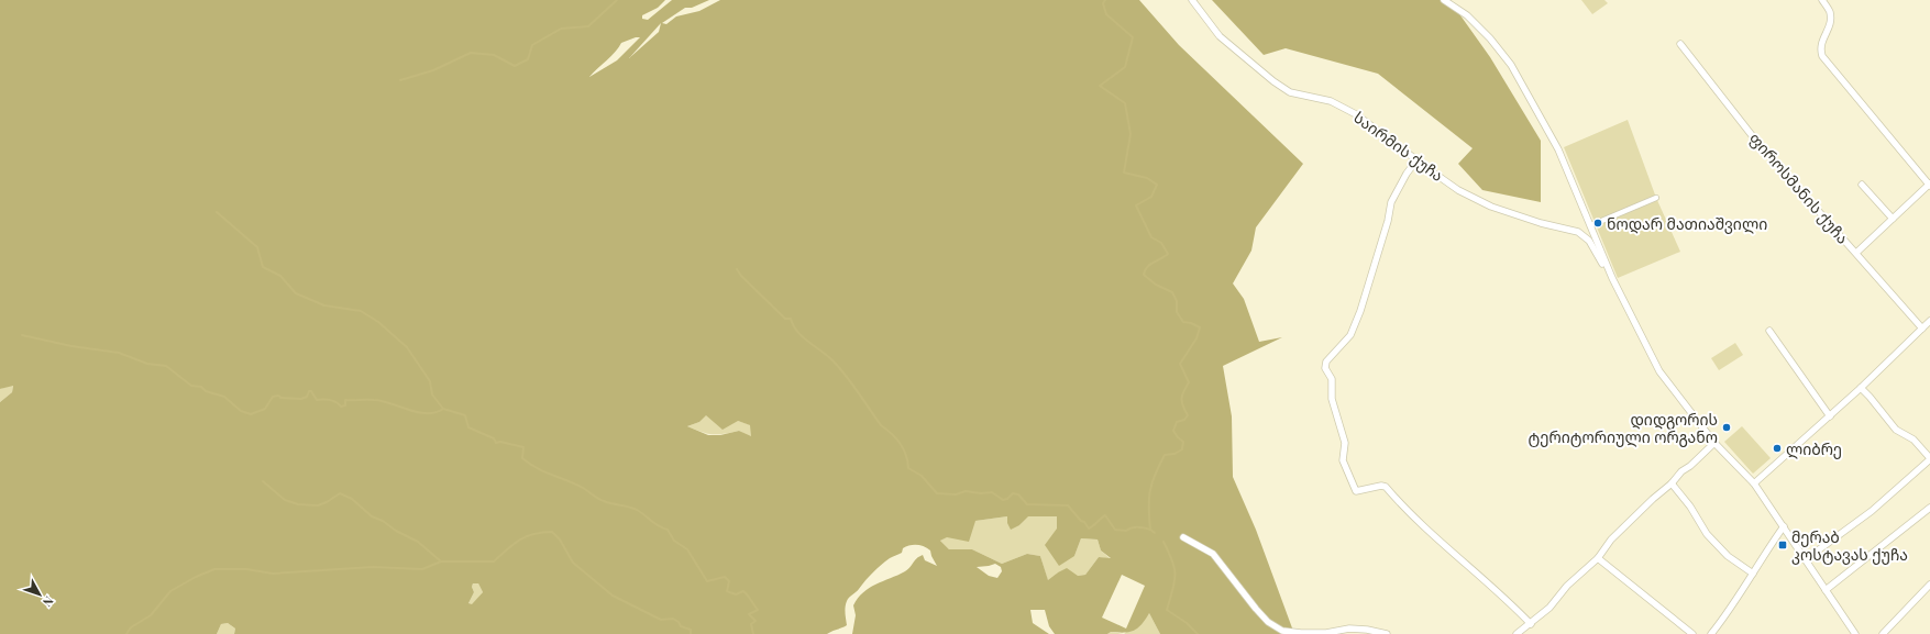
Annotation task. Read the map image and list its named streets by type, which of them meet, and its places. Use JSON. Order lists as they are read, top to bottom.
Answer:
{
  "streets": {
    "street": ["საირმის ქუჩა", "ფიროსმანის ქუჩა"]
  },
  "places": {
    "other": ["ნოდარ მათიაშვილი", "დიდგორის ტერიტორიული ორგანო", "ლიბრე"],
    "transit": ["მერაბ კოსტავას ქუჩა"]
  },
  "north": "bottom right"
}
